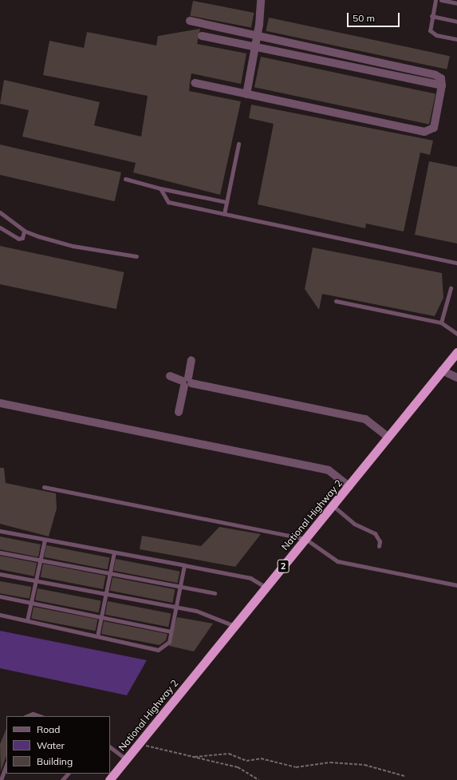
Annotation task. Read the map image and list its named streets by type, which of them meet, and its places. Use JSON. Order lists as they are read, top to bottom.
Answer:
{
  "streets": {
    "highway": ["National Highway 2", "2"]
  },
  "legend": ["Road", "Water", "Building"],
  "scale_bar": "50 m"
}
